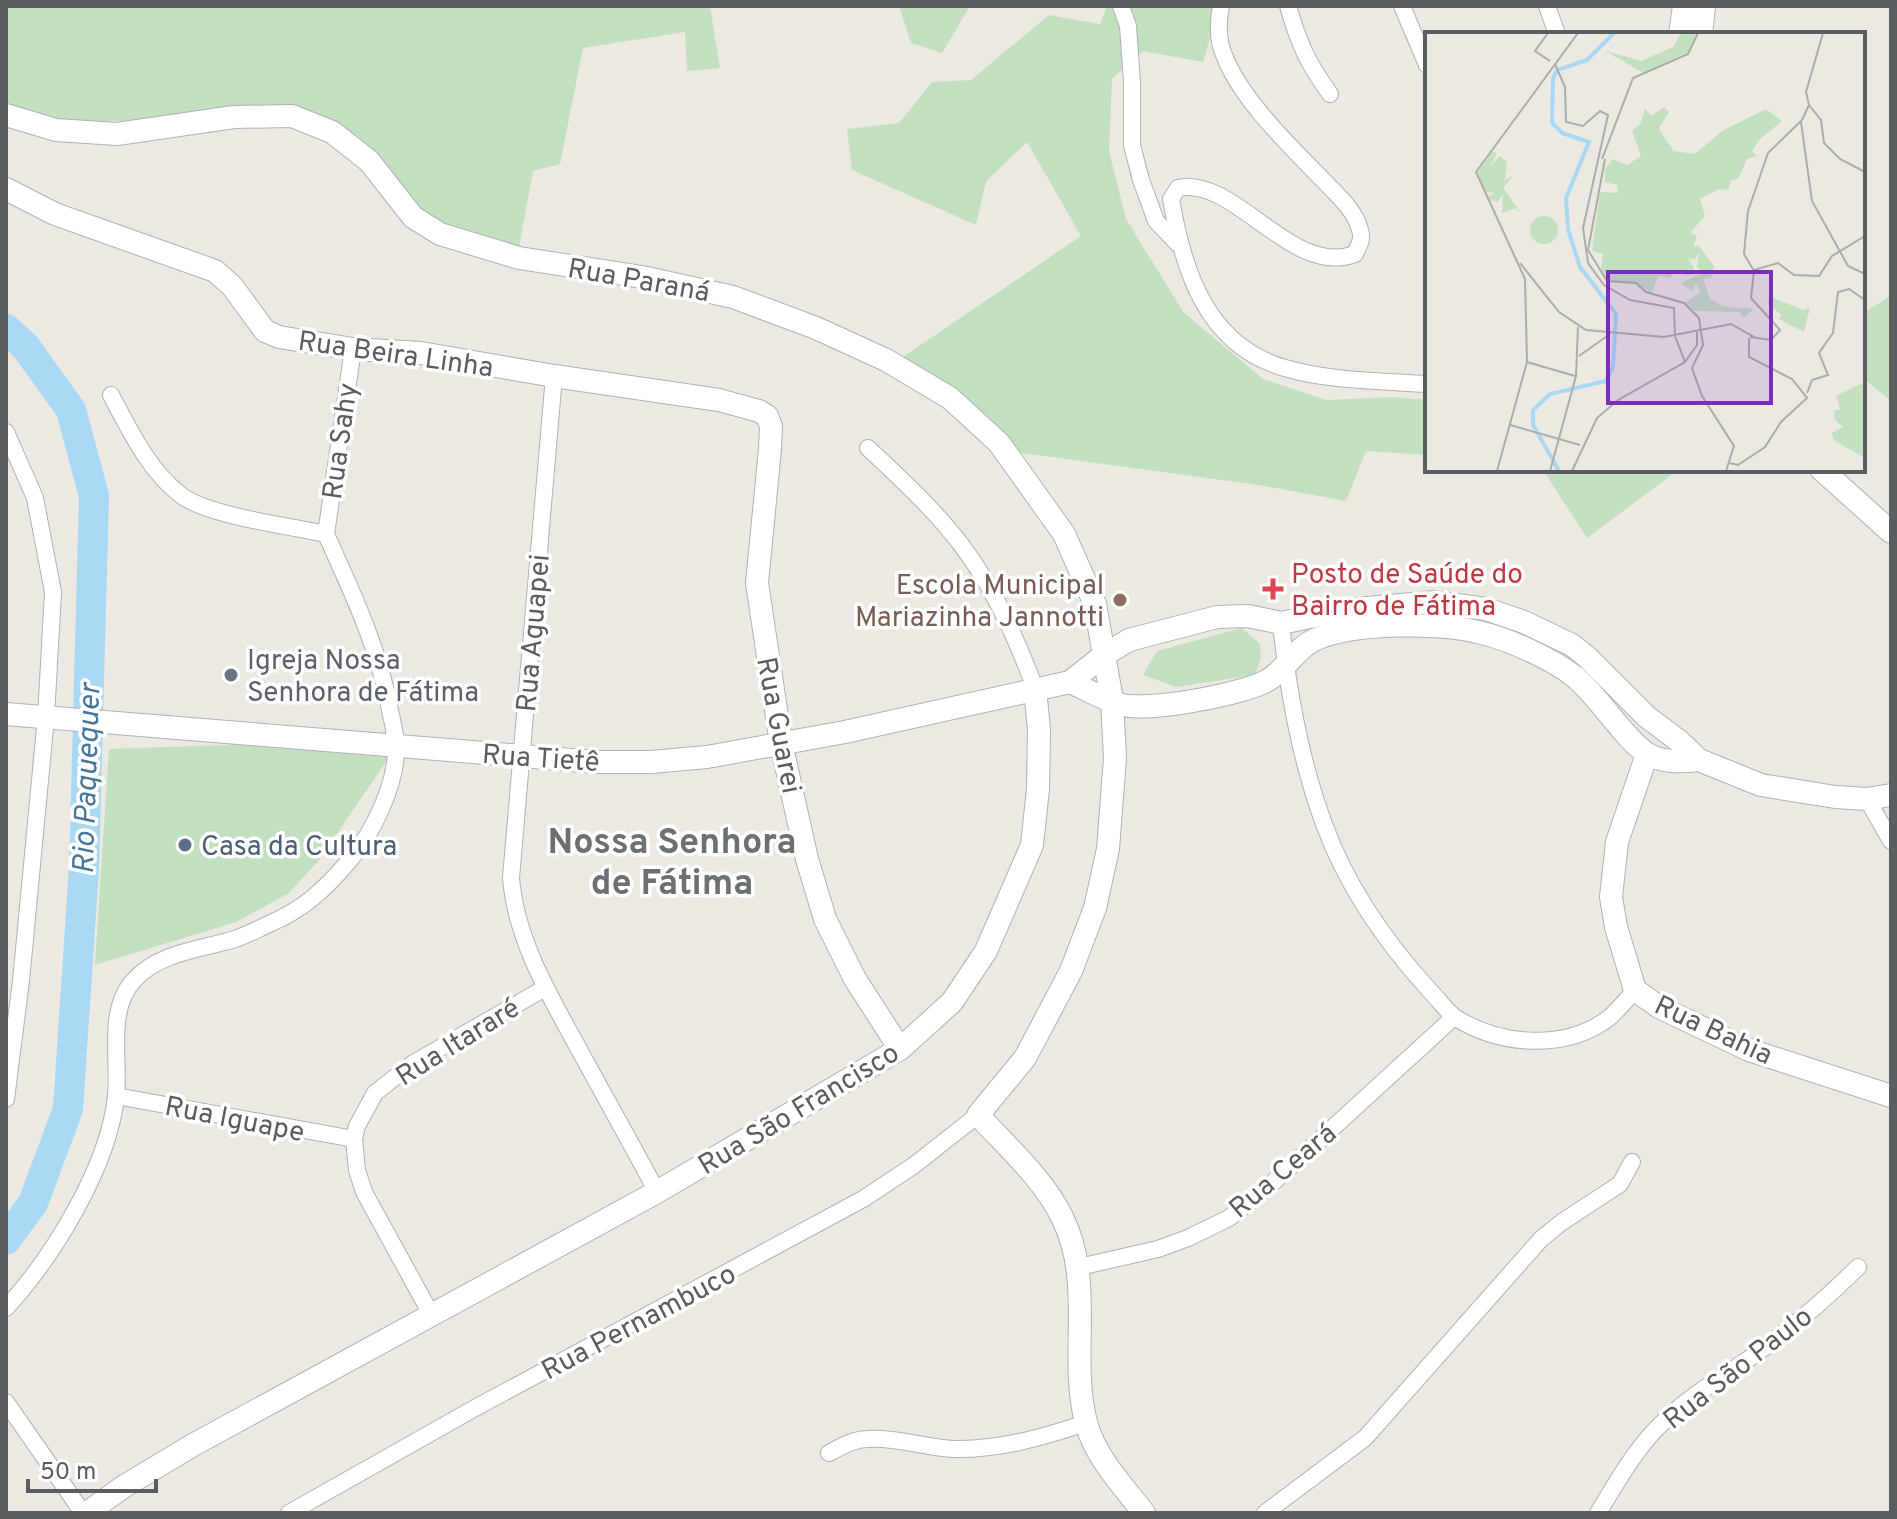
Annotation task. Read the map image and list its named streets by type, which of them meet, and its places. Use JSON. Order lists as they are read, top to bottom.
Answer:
{
  "streets": {
    "street": [
      "Rua Paraná",
      "Rua Beira Linha",
      "Rua Sahy",
      "Rua Aguapei",
      "Rua Guarei",
      "Rua Tietê",
      "Rua Bahia",
      "Rua Itararé",
      "Rua São Francisco",
      "Rua Iguape",
      "Rua Ceará",
      "Rua Pernambuco",
      "Rua São Paulo"
    ]
  },
  "crossings": [
    ["Rua Paraná", "Rua Tietê"],
    ["Rua Paraná", "Rua Pernambuco"],
    ["Rua Beira Linha", "Rua Sahy"],
    ["Rua Beira Linha", "Rua Aguapei"],
    ["Rua Beira Linha", "Rua Guarei"],
    ["Rua Aguapei", "Rua Tietê"],
    ["Rua Aguapei", "Rua Itararé"],
    ["Rua Aguapei", "Rua São Francisco"],
    ["Rua Guarei", "Rua Tietê"],
    ["Rua Guarei", "Rua São Francisco"],
    ["Rua Tietê", "Rua São Francisco"],
    ["Rua Itararé", "Rua Iguape"]
  ],
  "districts": ["Nossa Senhora de Fátima"],
  "water": ["Rio Paquequer"],
  "places": {
    "health": ["Posto de Saúde do Bairro de Fátima"],
    "other": ["Escola Municipal Mariazinha Jannotti", "Igreja Nossa Senhora de Fátima", "Casa da Cultura"]
  },
  "scale_bar": "50 m"
}
